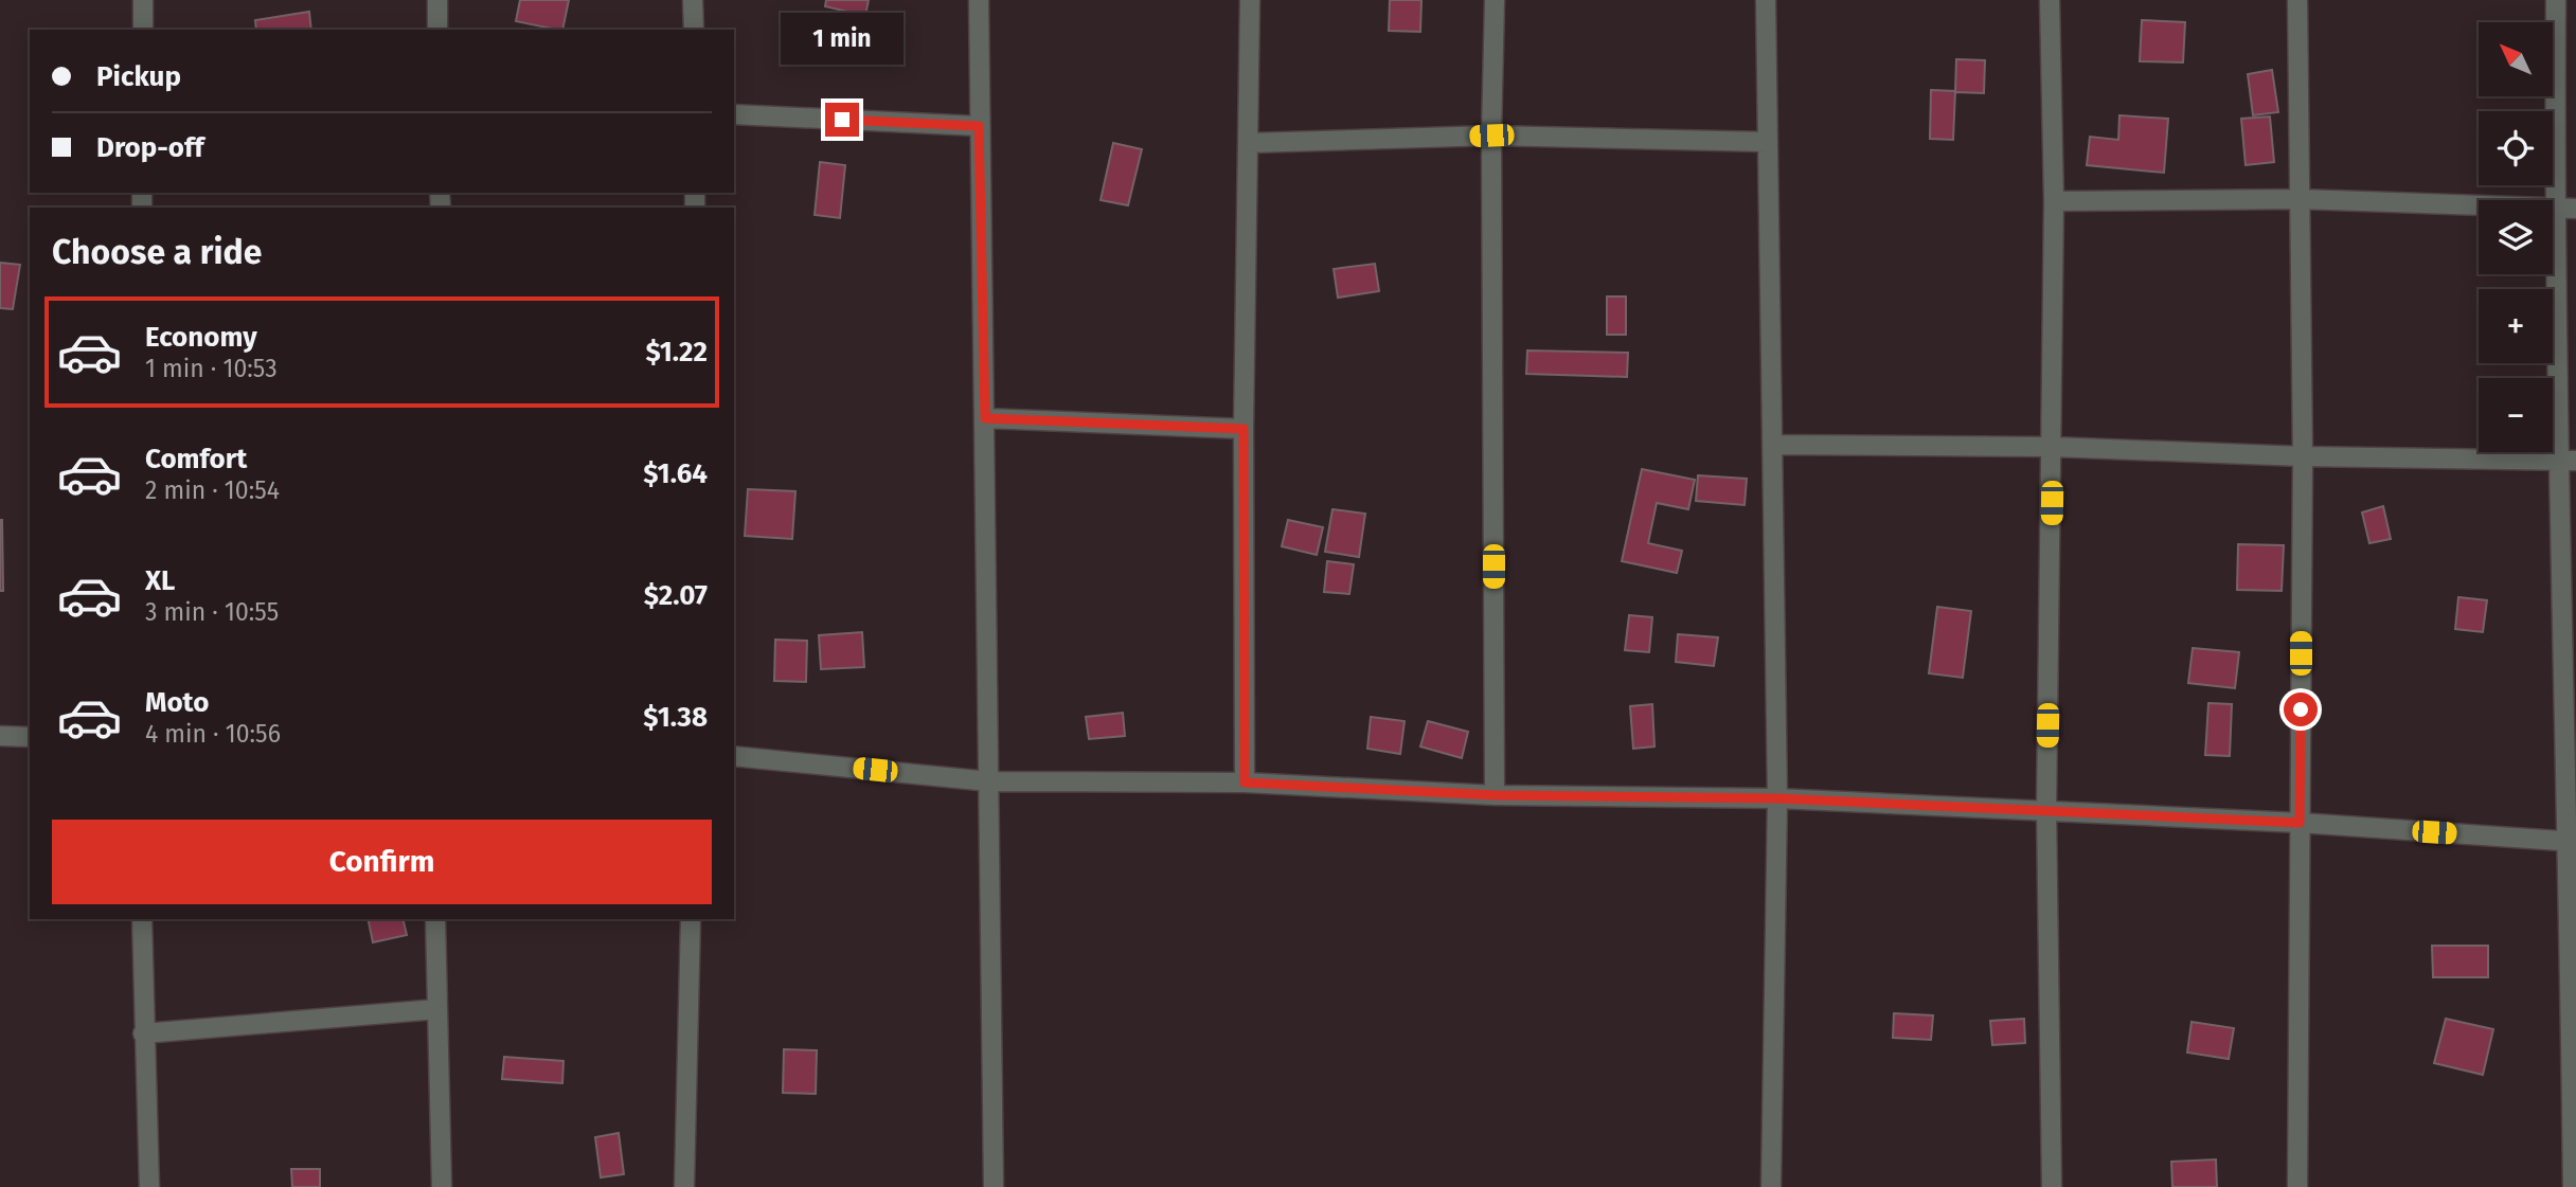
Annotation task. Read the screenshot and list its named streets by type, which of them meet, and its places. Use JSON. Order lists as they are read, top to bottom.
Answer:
{
  "north": "top left",
  "page": {
    "bubble": "1 min",
    "map_buttons": ["+", "−"],
    "banner": ["Pickup", "Drop-off"],
    "heading": "Choose a ride",
    "list": [
      {
        "name": "Economy",
        "note": "1 min · 10:53",
        "value": "$1.22"
      },
      {
        "name": "Comfort",
        "note": "2 min · 10:54",
        "value": "$1.64"
      },
      {
        "name": "XL",
        "note": "3 min · 10:55",
        "value": "$2.07"
      },
      {
        "name": "Moto",
        "note": "4 min · 10:56",
        "value": "$1.38"
      }
    ],
    "buttons": "Confirm"
  }
}
